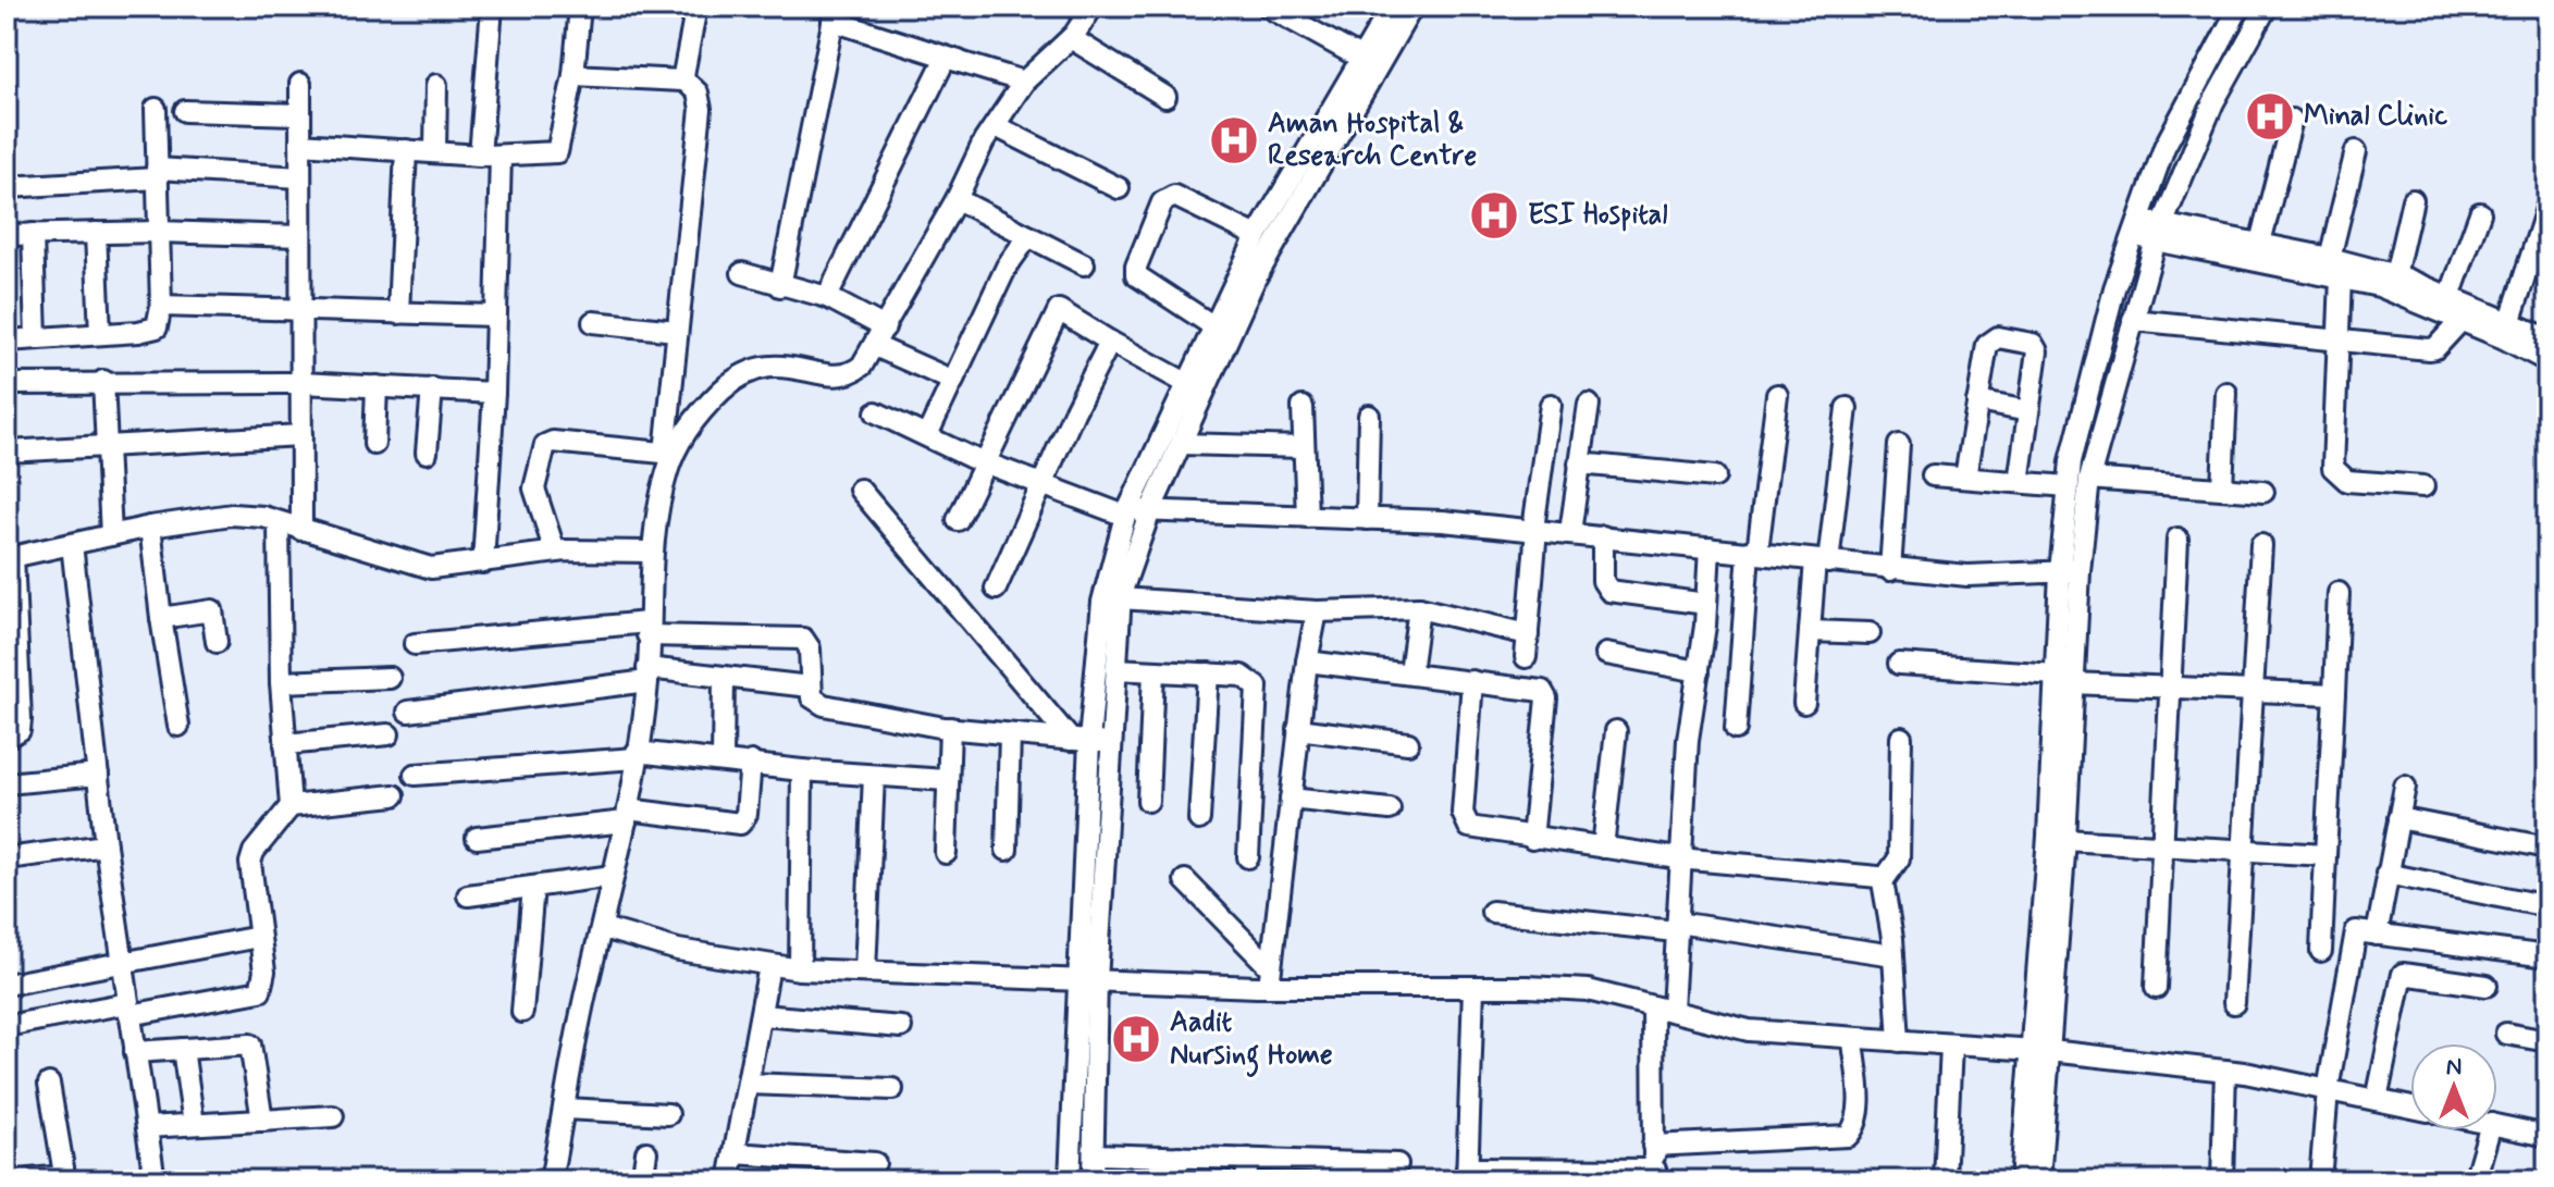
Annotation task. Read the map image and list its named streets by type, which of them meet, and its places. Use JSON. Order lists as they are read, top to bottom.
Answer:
{
  "places": {
    "hospital": [
      "Minal Clinic",
      "Aman Hospital & Research Centre",
      "ESI Hospital",
      "Aadit Nursing Home"
    ]
  },
  "north": "top"
}
